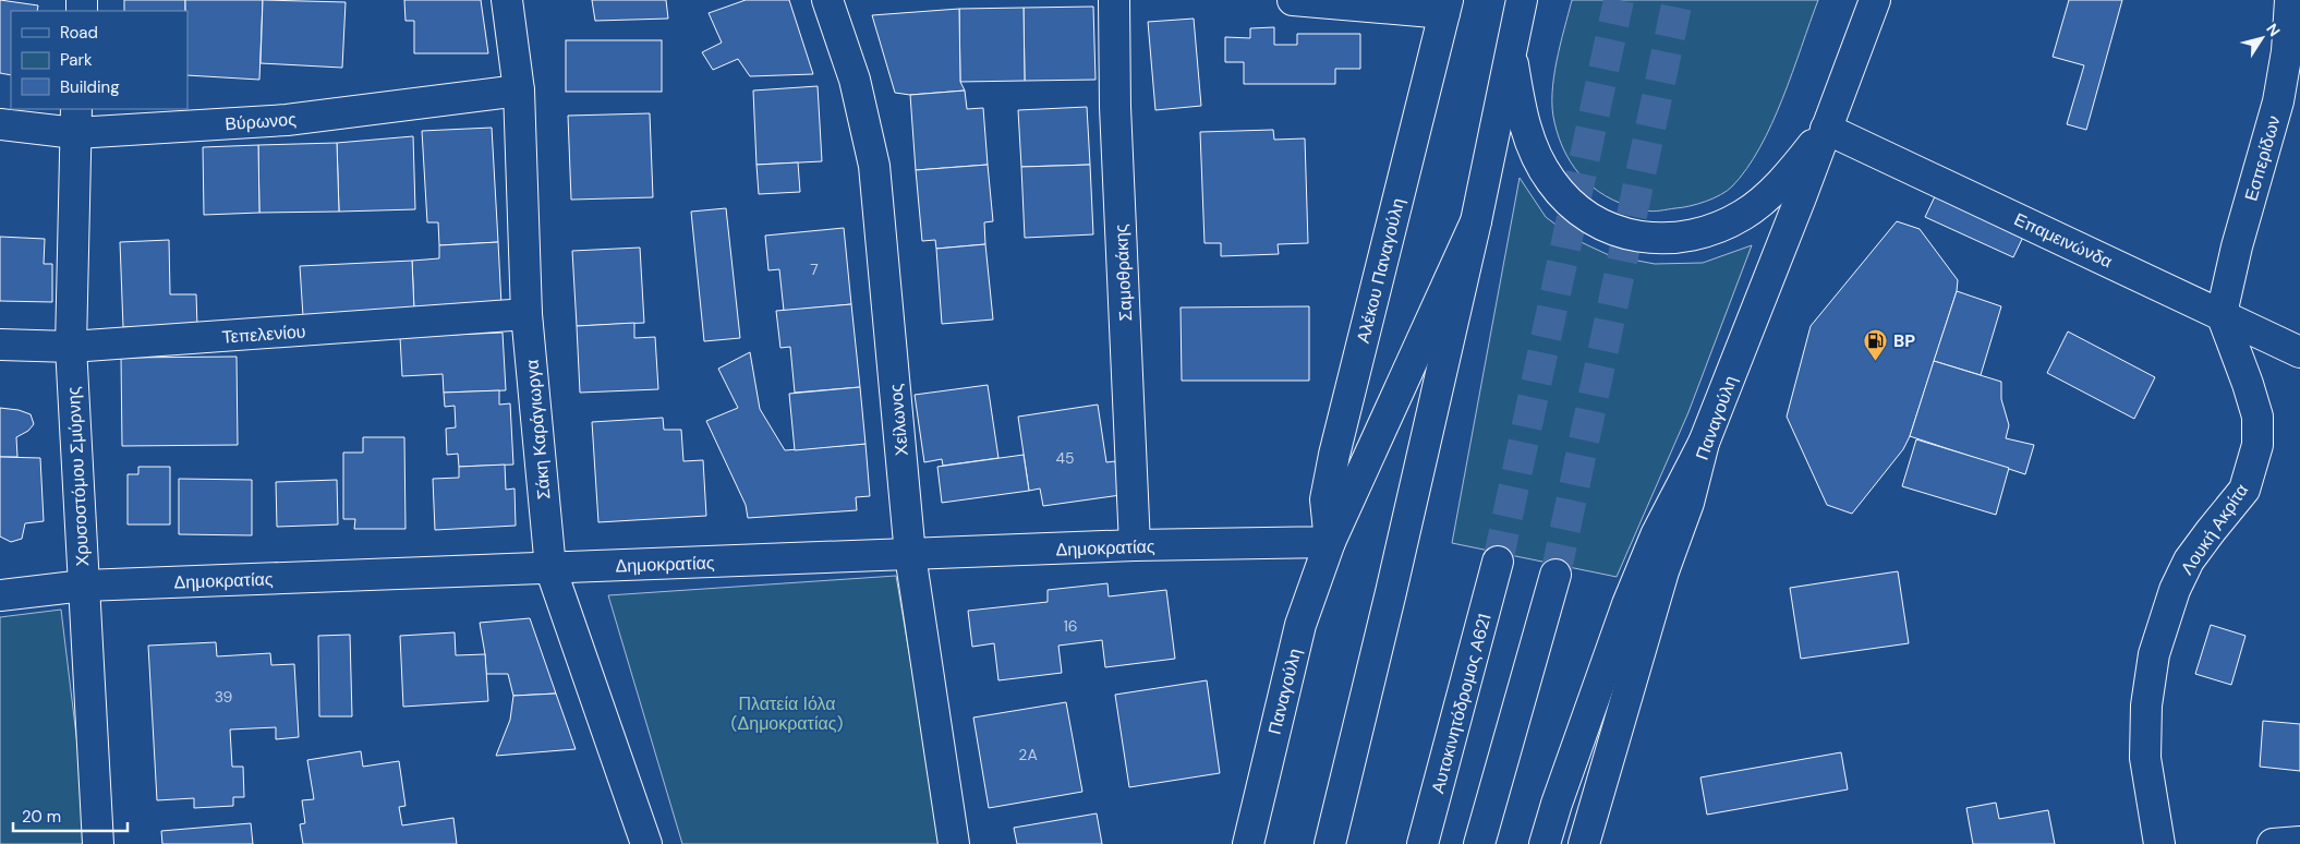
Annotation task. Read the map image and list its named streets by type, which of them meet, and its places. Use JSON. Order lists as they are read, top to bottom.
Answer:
{
  "streets": {
    "main road": [
      "Βύρωνος",
      "Εσπερίδων",
      "Επαμεινώνδα",
      "Αλέκου Παναγούλη",
      "Σαμοθράκης",
      "Τεπελενίου",
      "Παναγούλη",
      "Χείλωνος",
      "Σάκη Καράγιωργα",
      "Χρυσοστόμου Σμύρνης",
      "Λουκή Ακρίτα",
      "Δημοκρατίας",
      "Αυτοκινητόδρομος Α621"
    ]
  },
  "crossings": [
    ["Βύρωνος", "Σάκη Καράγιωργα"],
    ["Βύρωνος", "Χρυσοστόμου Σμύρνης"],
    ["Εσπερίδων", "Επαμεινώνδα"],
    ["Εσπερίδων", "Λουκή Ακρίτα"],
    ["Επαμεινώνδα", "Παναγούλη"],
    ["Επαμεινώνδα", "Λουκή Ακρίτα"],
    ["Αλέκου Παναγούλη", "Παναγούλη"],
    ["Αλέκου Παναγούλη", "Δημοκρατίας"],
    ["Σαμοθράκης", "Δημοκρατίας"],
    ["Τεπελενίου", "Σάκη Καράγιωργα"],
    ["Τεπελενίου", "Χρυσοστόμου Σμύρνης"],
    ["Παναγούλη", "Δημοκρατίας"],
    ["Χείλωνος", "Δημοκρατίας"],
    ["Σάκη Καράγιωργα", "Δημοκρατίας"],
    ["Χρυσοστόμου Σμύρνης", "Δημοκρατίας"]
  ],
  "parks": ["Πλατεία Ιόλα (Δημοκρατίας)"],
  "places": {
    "fuel station": ["BP"]
  },
  "house_numbers": [
    "7",
    "45",
    "16",
    "39",
    "2A"
  ],
  "legend": ["Road", "Park", "Building"],
  "scale_bar": "20 m",
  "north": "top right"
}
